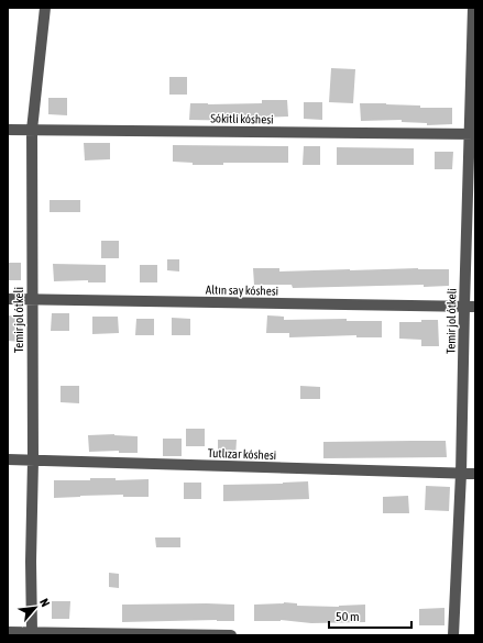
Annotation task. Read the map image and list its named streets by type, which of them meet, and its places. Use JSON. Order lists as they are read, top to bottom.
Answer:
{
  "streets": {
    "street": [
      "Sókitli kóshesi",
      "Altın say kóshesi",
      "Temir jol ótkeli",
      "Tutlızar kóshesi"
    ]
  },
  "crossings": [
    ["Sókitli kóshesi", "Temir jol ótkeli"],
    ["Altın say kóshesi", "Temir jol ótkeli"],
    ["Temir jol ótkeli", "Tutlızar kóshesi"]
  ],
  "scale_bar": "50 m",
  "north": "top right"
}
